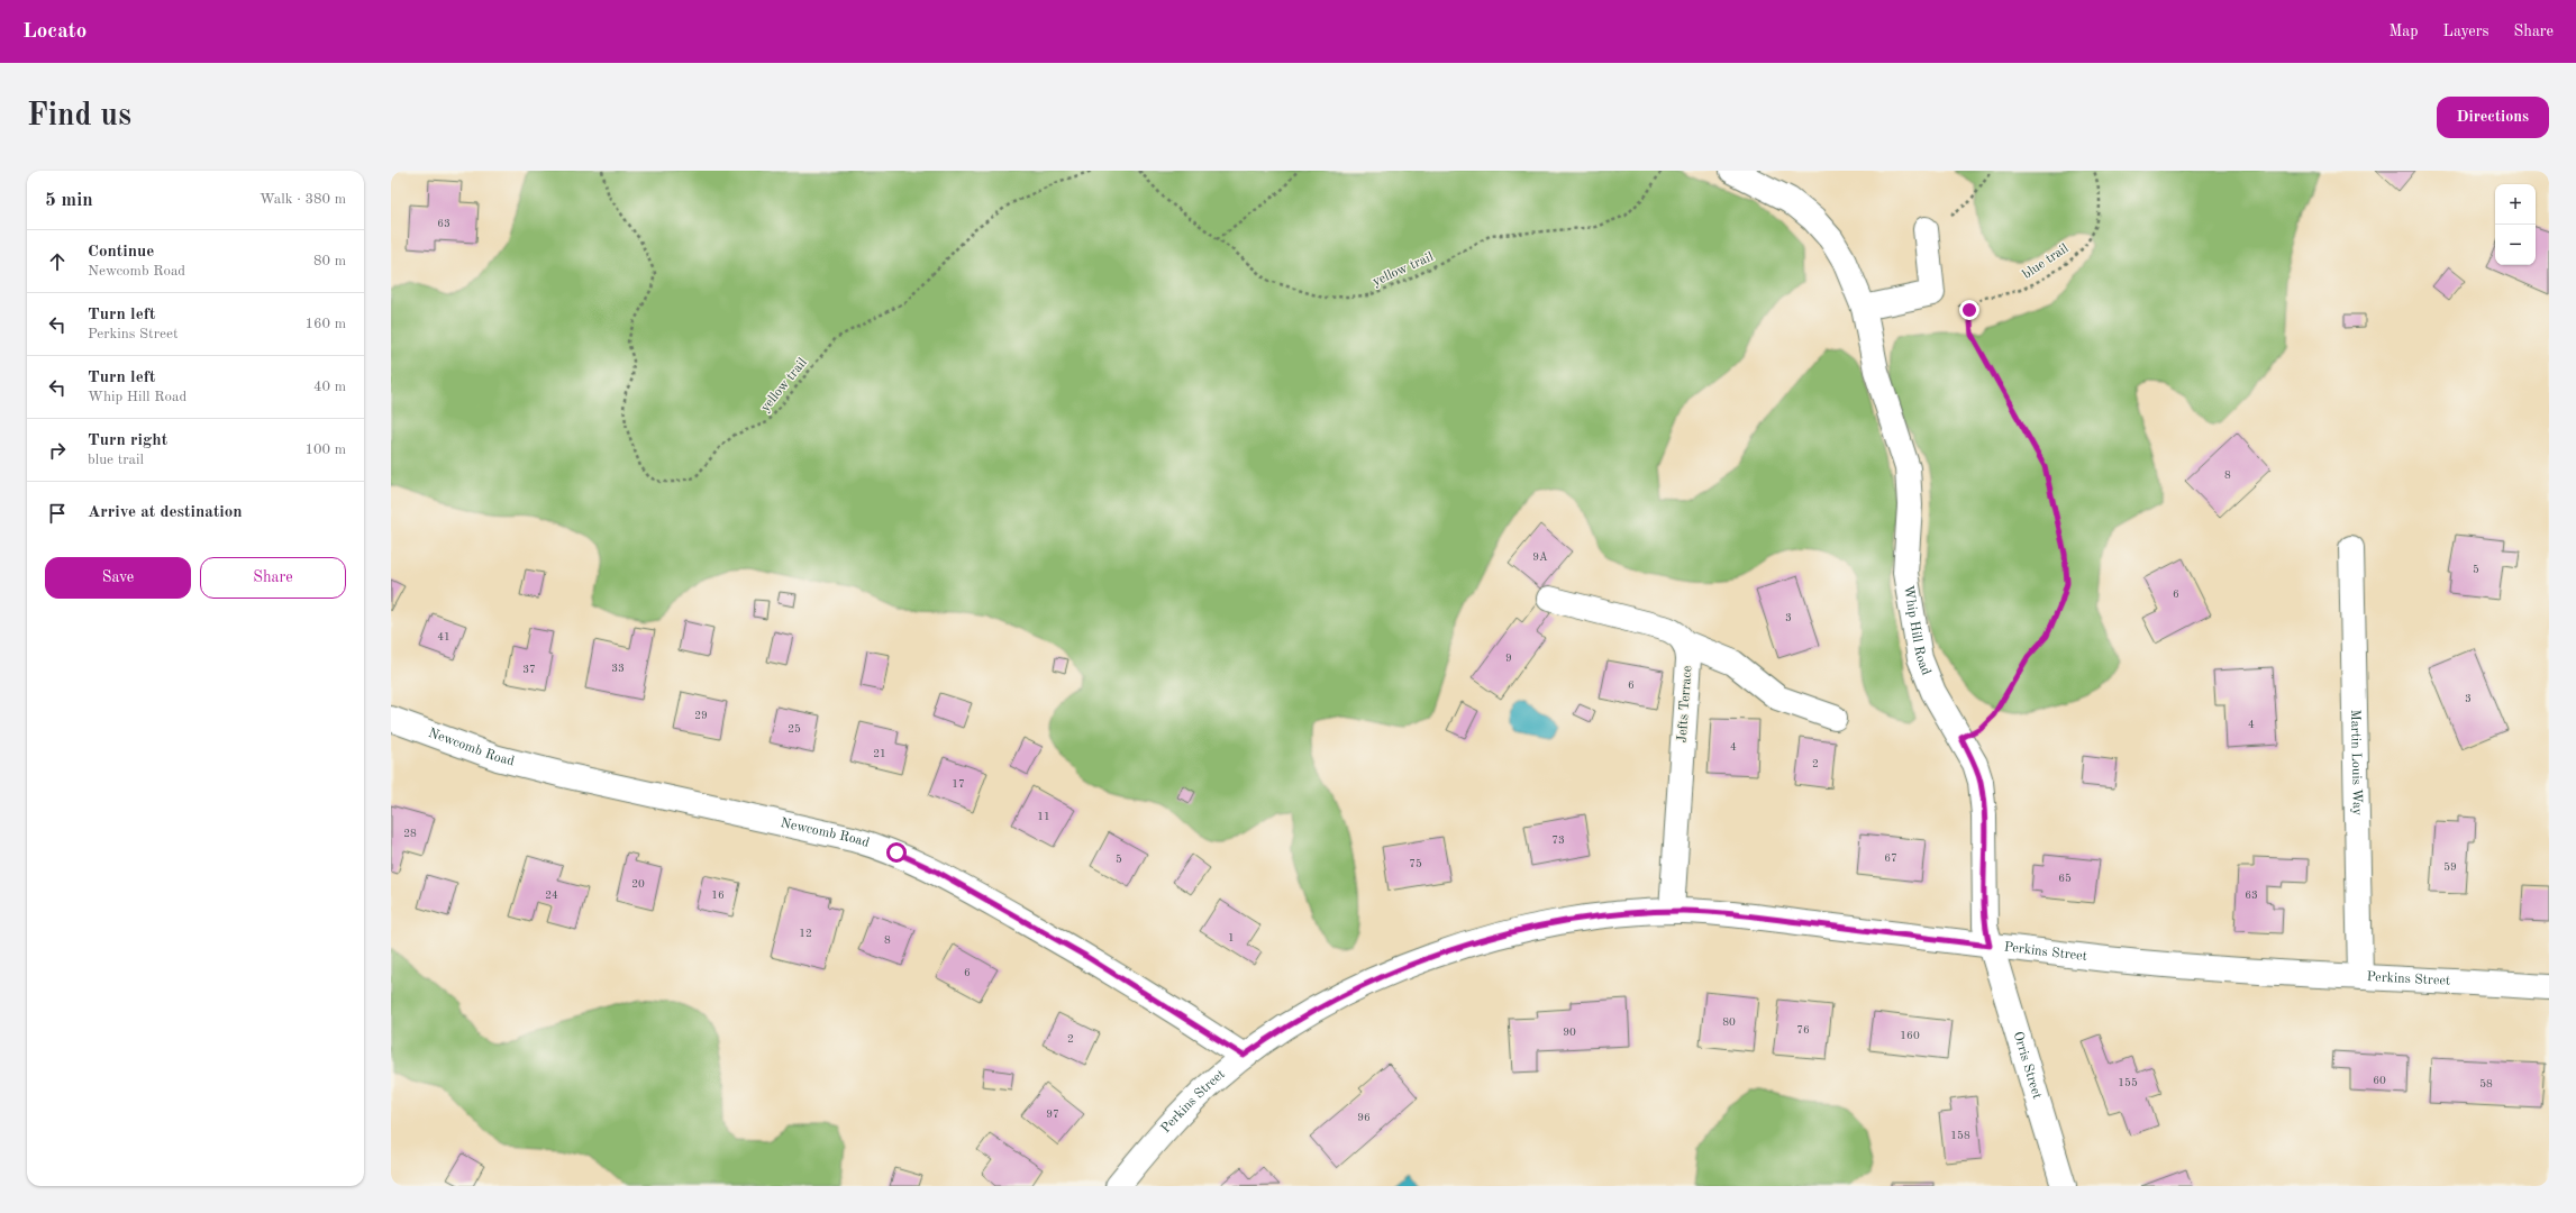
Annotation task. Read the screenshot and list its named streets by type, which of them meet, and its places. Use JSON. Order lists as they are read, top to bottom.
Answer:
{
  "streets": {
    "street": [
      "Whip Hill Road",
      "Jefts Terrace",
      "Newcomb Road",
      "Martin Louis Way",
      "Perkins Street",
      "Orris Street"
    ],
    "path": ["blue trail", "yellow trail"]
  },
  "crossings": [
    ["blue trail", "Whip Hill Road"],
    ["Whip Hill Road", "Perkins Street"],
    ["Whip Hill Road", "Orris Street"],
    ["Jefts Terrace", "Perkins Street"],
    ["Newcomb Road", "Perkins Street"],
    ["Martin Louis Way", "Perkins Street"],
    ["Perkins Street", "Orris Street"]
  ],
  "house_numbers": [
    "63",
    "8",
    "9A",
    "5",
    "6",
    "3",
    "41",
    "9",
    "33",
    "37",
    "6",
    "3",
    "29",
    "4",
    "25",
    "4",
    "21",
    "2",
    "17",
    "11",
    "28",
    "73",
    "67",
    "5",
    "75",
    "59",
    "65",
    "20",
    "24",
    "16",
    "63",
    "12",
    "1",
    "8",
    "6",
    "80",
    "76",
    "90",
    "160",
    "2",
    "60",
    "155",
    "58",
    "97",
    "96",
    "158"
  ],
  "page": {
    "header": "Locato",
    "nav": ["Map", "Layers", "Share"],
    "buttons": [
      "Directions",
      ["Save", "Share"]
    ],
    "title": "Find us",
    "heading": ["5 min", "Walk · 380 m"],
    "map_buttons": ["+", "−"],
    "list": [
      ["Continue", "Newcomb Road", "80 m"],
      ["Turn left", "Perkins Street", "160 m"],
      ["Turn left", "Whip Hill Road", "40 m"],
      ["Turn right", "blue trail", "100 m"],
      "Arrive at destination"
    ]
  }
}
